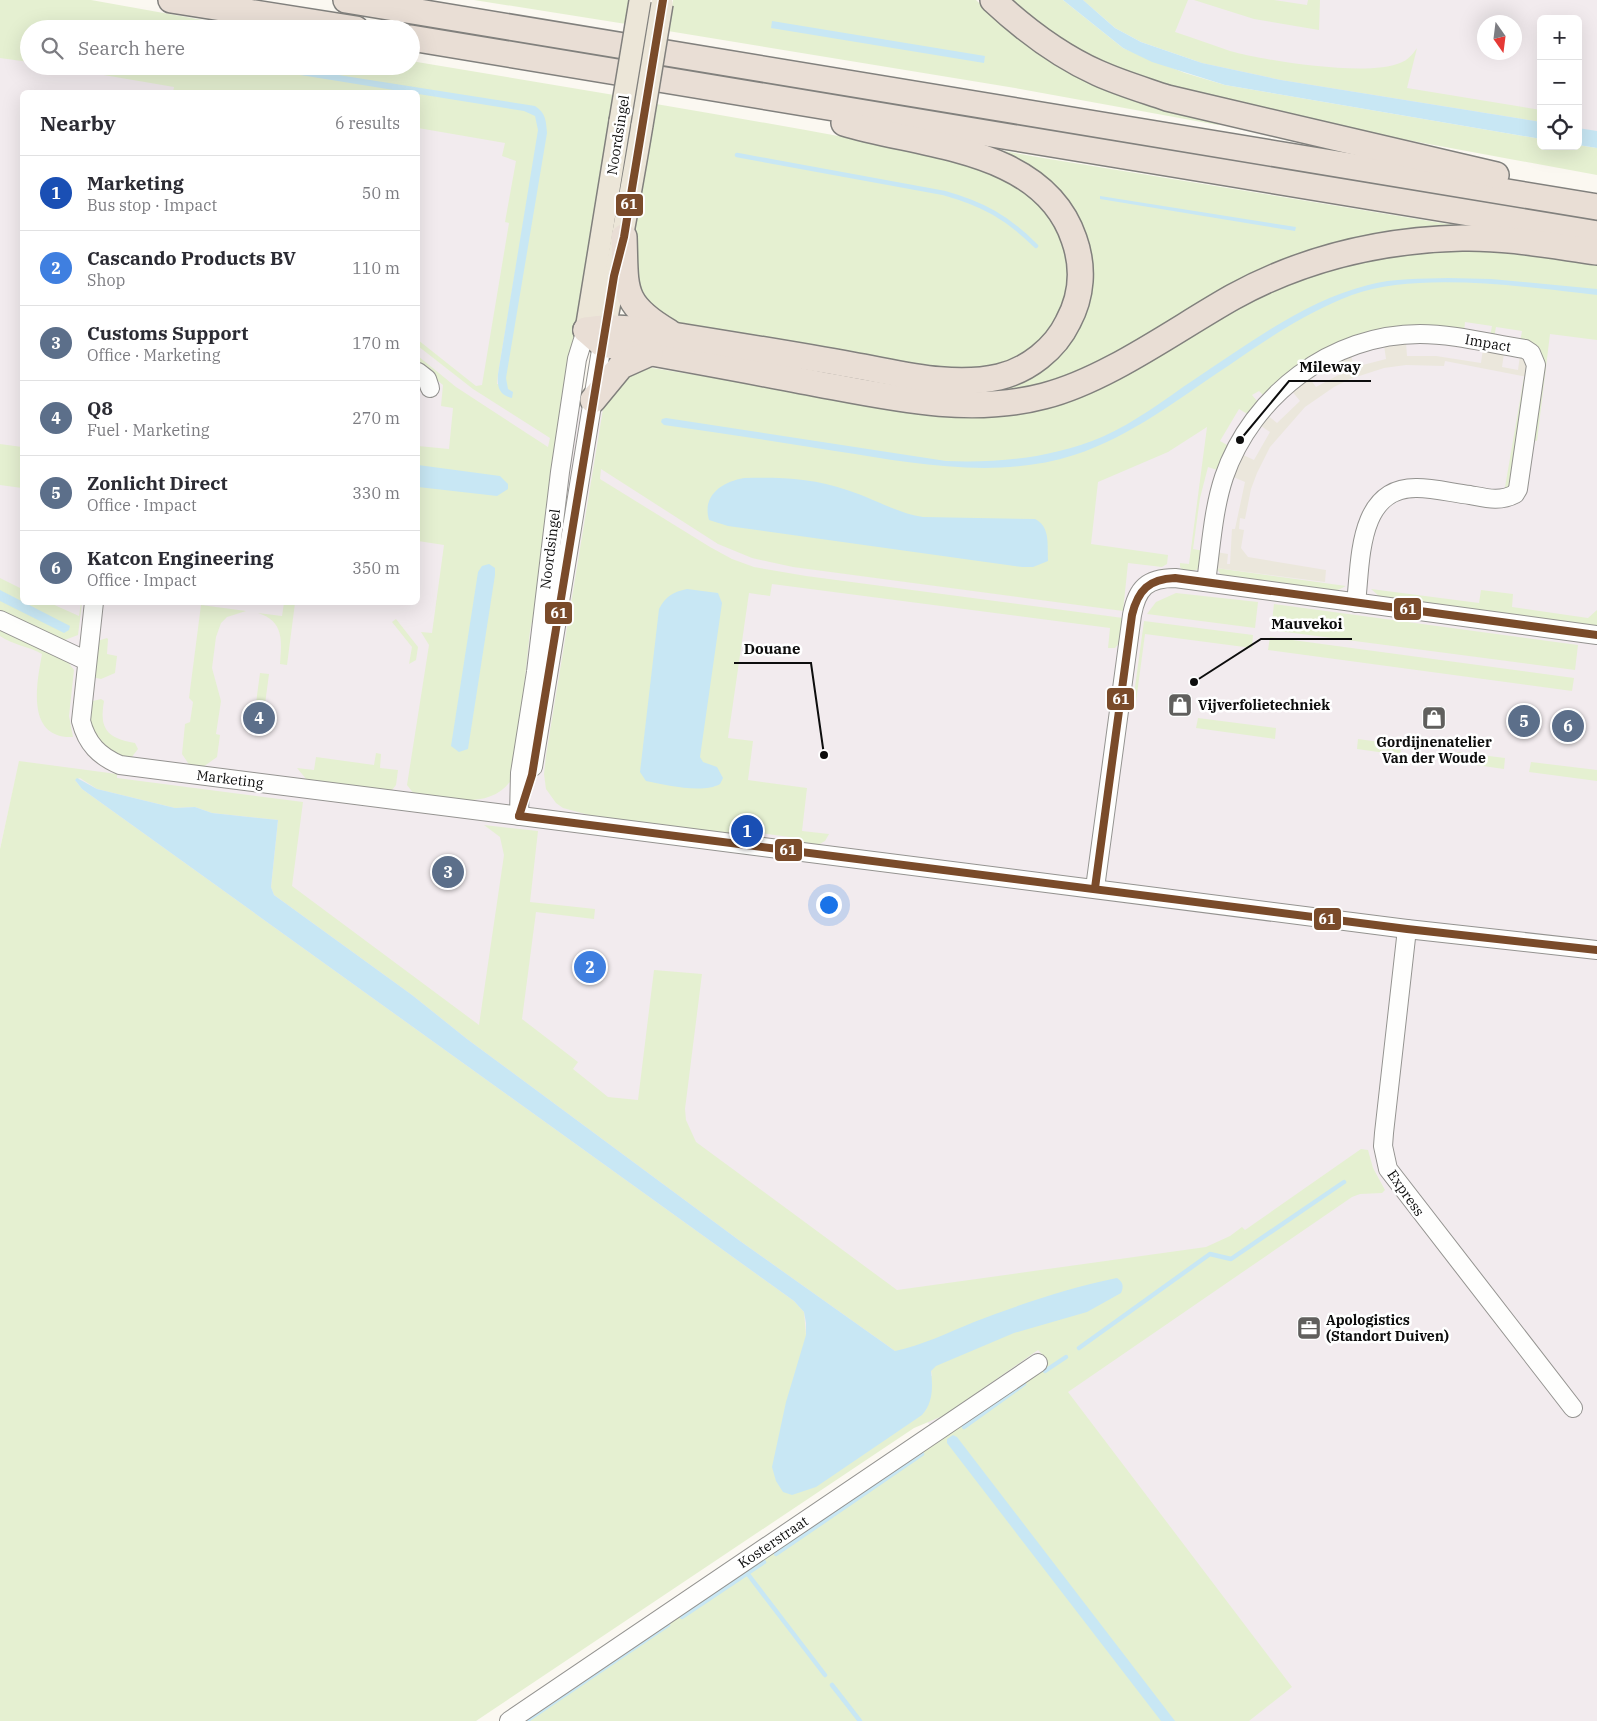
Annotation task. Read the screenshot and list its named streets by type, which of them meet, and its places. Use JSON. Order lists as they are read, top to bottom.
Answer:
{
  "streets": {
    "main road": ["Noordsingel"],
    "street": [
      "Impact",
      "Marketing",
      "Express",
      "Kosterstraat"
    ]
  },
  "crossings": [
    ["Noordsingel", "Marketing"]
  ],
  "places": {
    "other": ["Mileway", "Mauvekoi", "Douane"],
    "shop": ["Vijverfolietechniek", "Gordijnenatelier Van der Woude"],
    "office": ["Apologistics (Standort Duiven)"]
  },
  "lines": ["transit line 61"],
  "north": "bottom",
  "page": {
    "map_buttons": ["+", "−"],
    "search": "Search here",
    "heading": ["Nearby", "6 results"],
    "list": [
      {
        "mark": "1",
        "name": "Marketing",
        "note": "Bus stop · Impact",
        "value": "50 m"
      },
      {
        "mark": "2",
        "name": "Cascando Products BV",
        "note": "Shop",
        "value": "110 m"
      },
      {
        "mark": "3",
        "name": "Customs Support",
        "note": "Office · Marketing",
        "value": "170 m"
      },
      {
        "mark": "4",
        "name": "Q8",
        "note": "Fuel · Marketing",
        "value": "270 m"
      },
      {
        "mark": "5",
        "name": "Zonlicht Direct",
        "note": "Office · Impact",
        "value": "330 m"
      },
      {
        "mark": "6",
        "name": "Katcon Engineering",
        "note": "Office · Impact",
        "value": "350 m"
      }
    ],
    "pins": [
      "4",
      "5",
      "6",
      "1",
      "3",
      "2"
    ]
  }
}
